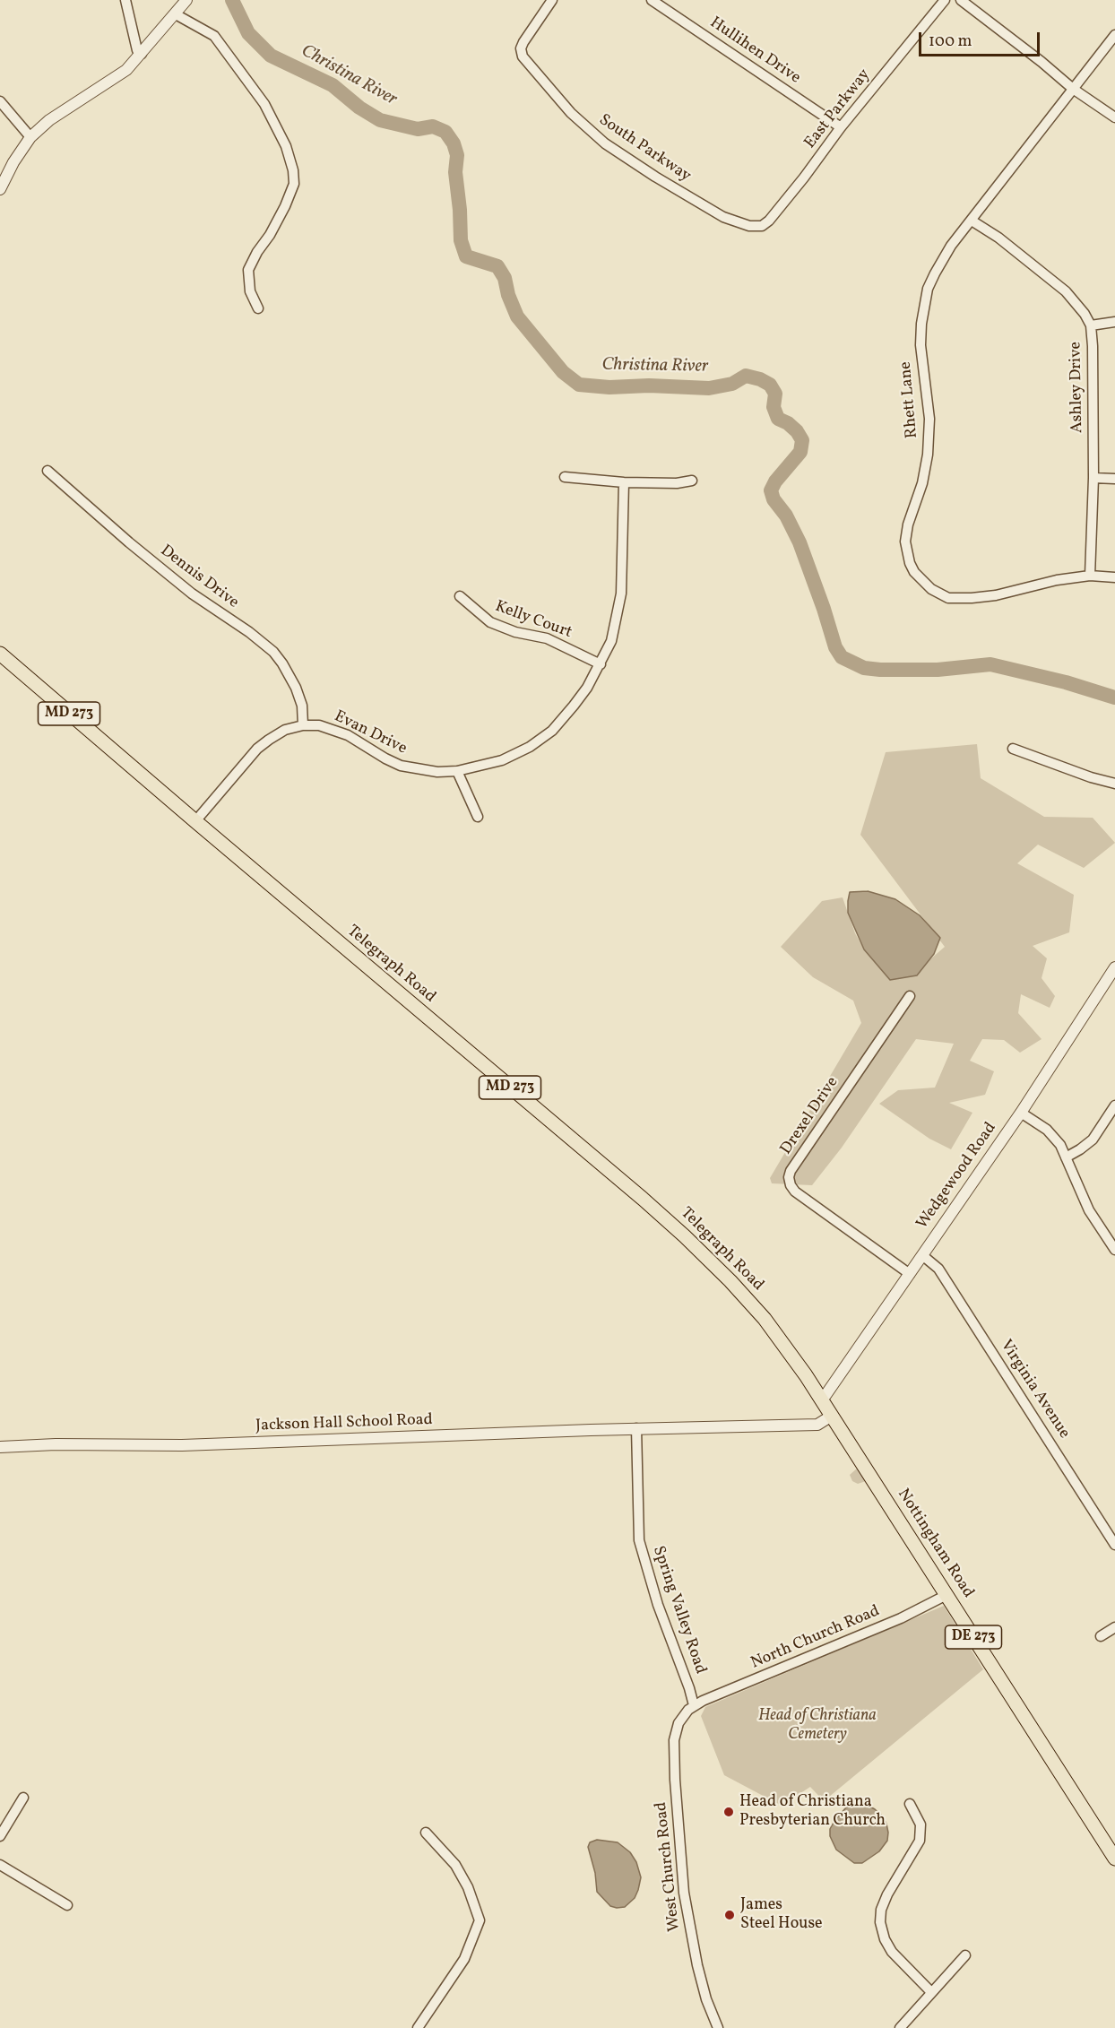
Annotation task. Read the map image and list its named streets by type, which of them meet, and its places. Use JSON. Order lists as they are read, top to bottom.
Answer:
{
  "streets": {
    "main road": [
      "MD 273",
      "Telegraph Road",
      "Nottingham Road",
      "DE 273"
    ],
    "street": [
      "Hullihen Drive",
      "East Parkway",
      "South Parkway",
      "Ashley Drive",
      "Rhett Lane",
      "Dennis Drive",
      "Kelly Court",
      "Evan Drive",
      "Drexel Drive",
      "Wedgewood Road",
      "Virginia Avenue",
      "Jackson Hall School Road",
      "Spring Valley Road",
      "North Church Road",
      "West Church Road"
    ]
  },
  "crossings": [
    ["Hullihen Drive", "East Parkway"],
    ["East Parkway", "South Parkway"],
    ["Ashley Drive", "Rhett Lane"],
    ["Dennis Drive", "Evan Drive"],
    ["Kelly Court", "Evan Drive"],
    ["Telegraph Road", "Nottingham Road"],
    ["Drexel Drive", "Wedgewood Road"],
    ["Wedgewood Road", "Virginia Avenue"],
    ["Wedgewood Road", "Nottingham Road"],
    ["Jackson Hall School Road", "Nottingham Road"],
    ["Jackson Hall School Road", "Spring Valley Road"],
    ["Nottingham Road", "North Church Road"],
    ["Spring Valley Road", "North Church Road"],
    ["Spring Valley Road", "West Church Road"],
    ["North Church Road", "West Church Road"]
  ],
  "water": ["Christina River"],
  "parks": ["Head of Christiana Cemetery"],
  "places": ["Head of Christiana Presbyterian Church", "James Steel House"],
  "scale_bar": "100 m"
}
